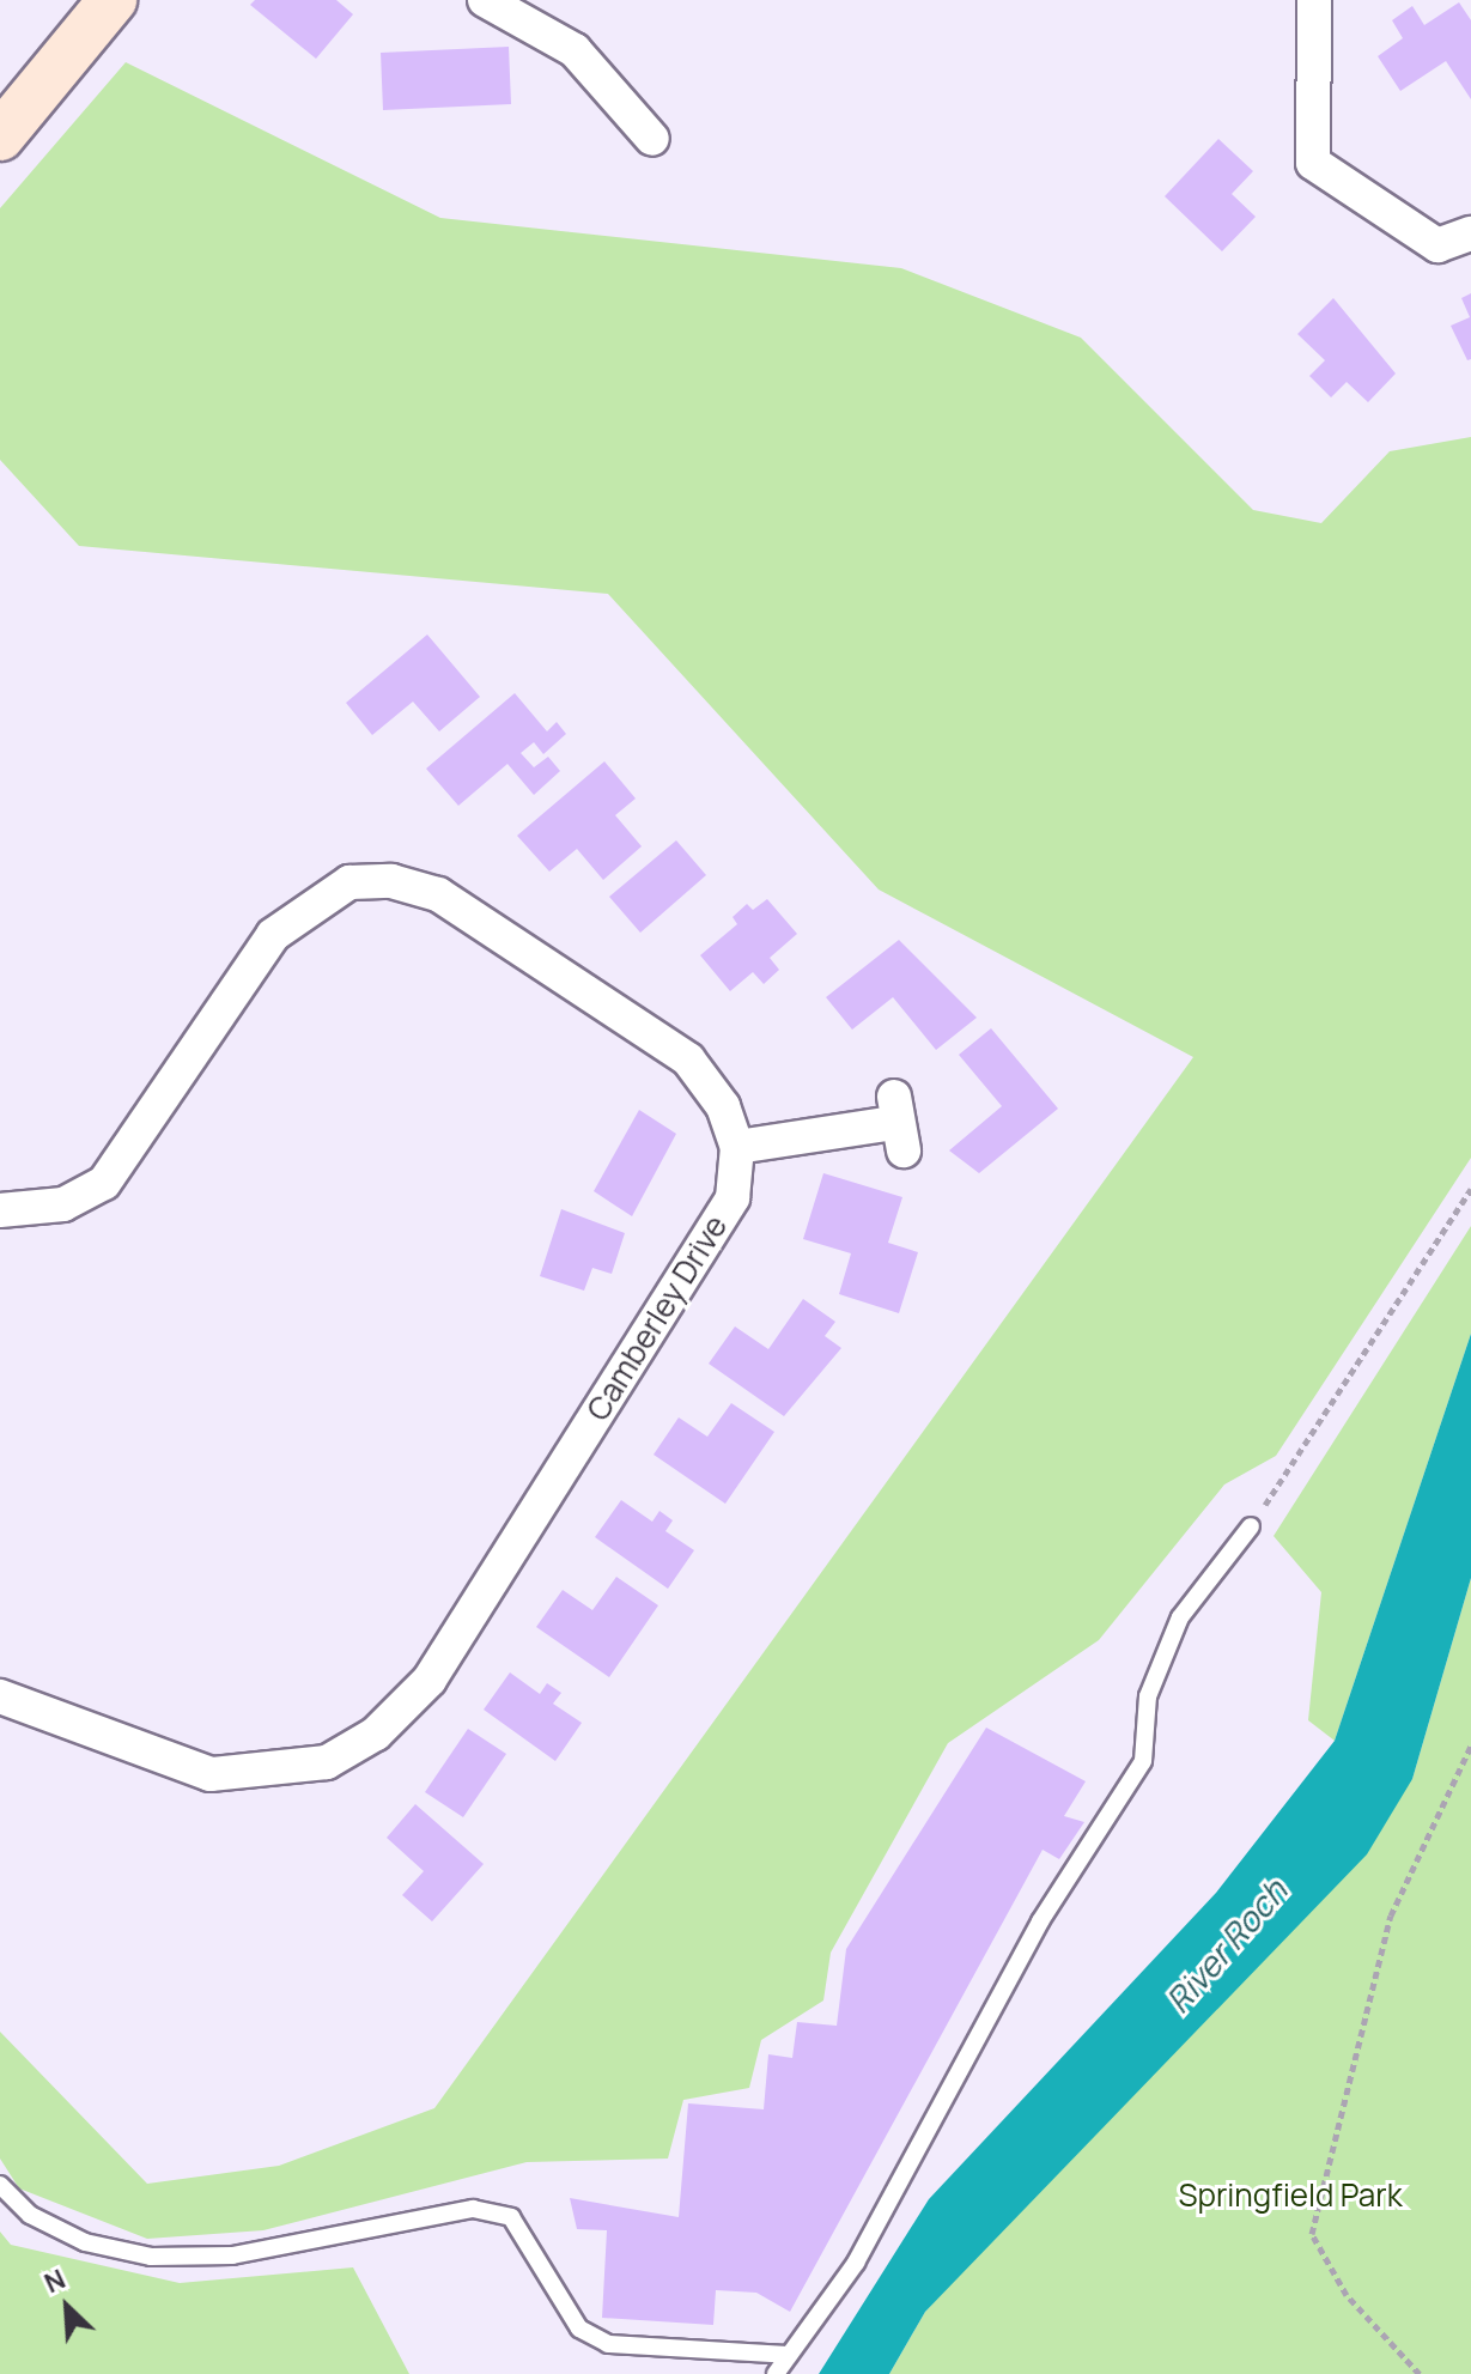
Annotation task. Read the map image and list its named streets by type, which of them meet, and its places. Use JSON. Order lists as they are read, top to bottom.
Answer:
{
  "streets": {
    "street": ["Camberley Drive"]
  },
  "water": ["River Roch"],
  "parks": ["Springfield Park"],
  "north": "top left"
}
